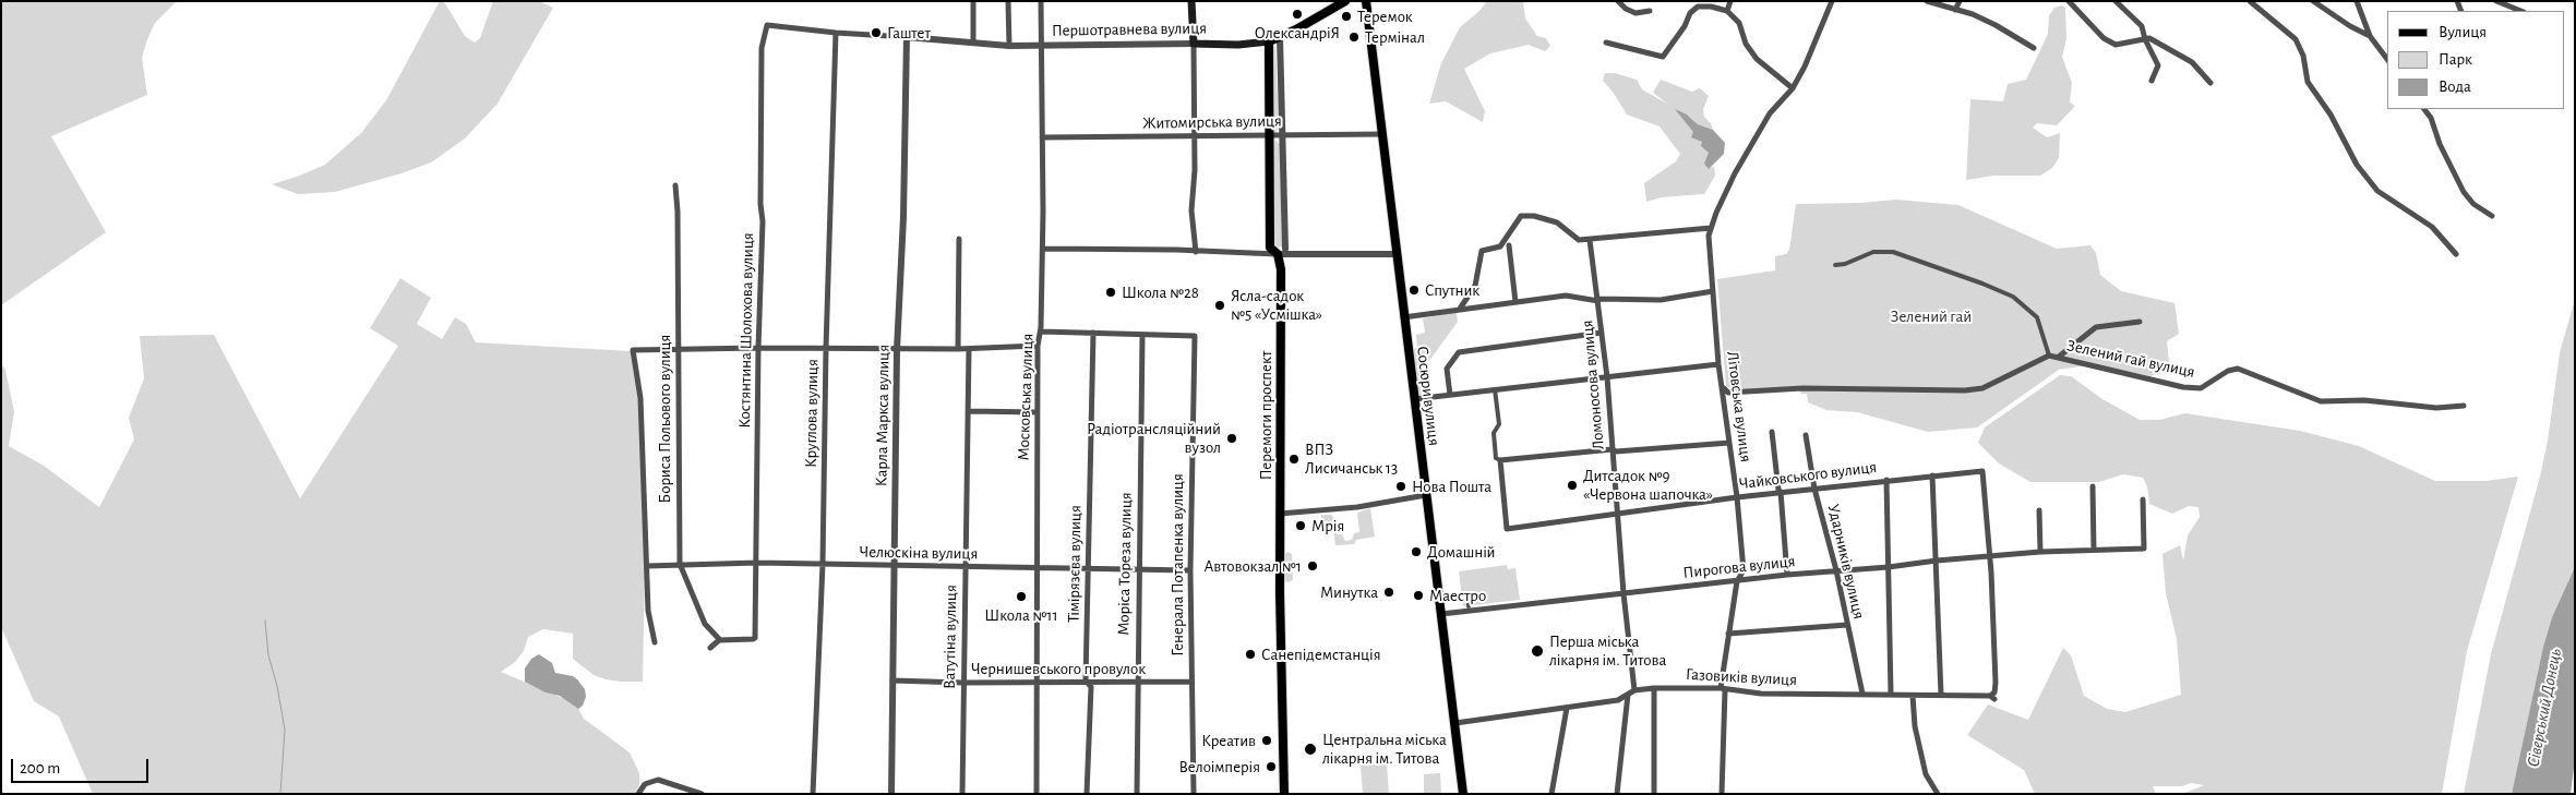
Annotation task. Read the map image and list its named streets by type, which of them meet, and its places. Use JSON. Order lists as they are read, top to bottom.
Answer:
{
  "streets": {
    "main road": ["Першотравнева вулиця", "Сосюри вулиця", "Перемоги проспект"],
    "street": [
      "Житомирська вулиця",
      "Костянтина Шолохова вулиця",
      "Зелений гай вулиця",
      "Ломоносова вулиця",
      "Московська вулиця",
      "Літовська вулиця",
      "Круглова вулиця",
      "Карла Маркса вулиця",
      "Бориса Польового вулиця",
      "Чайковського вулиця",
      "Челюскіна вулиця",
      "Ударників вулиця",
      "Тімірязєва вулиця",
      "Моріса Тореза вулиця",
      "Генерала Потапенка вулиця",
      "Пирогова вулиця",
      "Ватутіна вулиця",
      "Чернишевського провулок",
      "Газовиків вулиця"
    ]
  },
  "crossings": [
    ["Першотравнева вулиця", "Московська вулиця"],
    ["Першотравнева вулиця", "Карла Маркса вулиця"],
    ["Першотравнева вулиця", "Перемоги проспект"],
    ["Житомирська вулиця", "Сосюри вулиця"],
    ["Житомирська вулиця", "Московська вулиця"],
    ["Житомирська вулиця", "Перемоги проспект"],
    ["Костянтина Шолохова вулиця", "Круглова вулиця"],
    ["Костянтина Шолохова вулиця", "Бориса Польового вулиця"],
    ["Костянтина Шолохова вулиця", "Челюскіна вулиця"],
    ["Зелений гай вулиця", "Літовська вулиця"],
    ["Ломоносова вулиця", "Чайковського вулиця"],
    ["Ломоносова вулиця", "Пирогова вулиця"],
    ["Ломоносова вулиця", "Газовиків вулиця"],
    ["Сосюри вулиця", "Пирогова вулиця"],
    ["Московська вулиця", "Челюскіна вулиця"],
    ["Московська вулиця", "Чернишевського провулок"],
    ["Літовська вулиця", "Чайковського вулиця"],
    ["Літовська вулиця", "Пирогова вулиця"],
    ["Літовська вулиця", "Газовиків вулиця"],
    ["Круглова вулиця", "Челюскіна вулиця"],
    ["Карла Маркса вулиця", "Челюскіна вулиця"],
    ["Карла Маркса вулиця", "Чернишевського провулок"],
    ["Бориса Польового вулиця", "Челюскіна вулиця"],
    ["Чайковського вулиця", "Ударників вулиця"],
    ["Чайковського вулиця", "Пирогова вулиця"],
    ["Чайковського вулиця", "Газовиків вулиця"],
    ["Челюскіна вулиця", "Тімірязєва вулиця"],
    ["Челюскіна вулиця", "Моріса Тореза вулиця"],
    ["Челюскіна вулиця", "Генерала Потапенка вулиця"],
    ["Челюскіна вулиця", "Ватутіна вулиця"],
    ["Ударників вулиця", "Пирогова вулиця"],
    ["Ударників вулиця", "Газовиків вулиця"],
    ["Тімірязєва вулиця", "Чернишевського провулок"],
    ["Моріса Тореза вулиця", "Генерала Потапенка вулиця"],
    ["Моріса Тореза вулиця", "Чернишевського провулок"],
    ["Генерала Потапенка вулиця", "Чернишевського провулок"],
    ["Пирогова вулиця", "Газовиків вулиця"],
    ["Ватутіна вулиця", "Чернишевського провулок"]
  ],
  "water": ["Сіверський Донець"],
  "parks": ["Зелений гай"],
  "places": [
    "ОлександріЯ",
    "Теремок",
    "Гаштет",
    "Термінал",
    "Спутник",
    "Школа №28",
    "Ясла-садок №5 «Усмішка»",
    "Радіотрансляційний вузол",
    "ВПЗ Лисичанськ 13",
    "Дитсадок №9 «Червона шапочка»",
    "Нова Пошта",
    "Мрія",
    "Домашній",
    "Автовокзал №1",
    "Минутка",
    "Маестро",
    "Школа №11",
    "Перша міська лікарня ім. Титова",
    "Санепідемстанція",
    "Креатив",
    "Центральна міська лікарня ім. Титова",
    "Велоімперія"
  ],
  "legend": ["Вулиця", "Парк", "Вода"],
  "scale_bar": "200 m"
}
